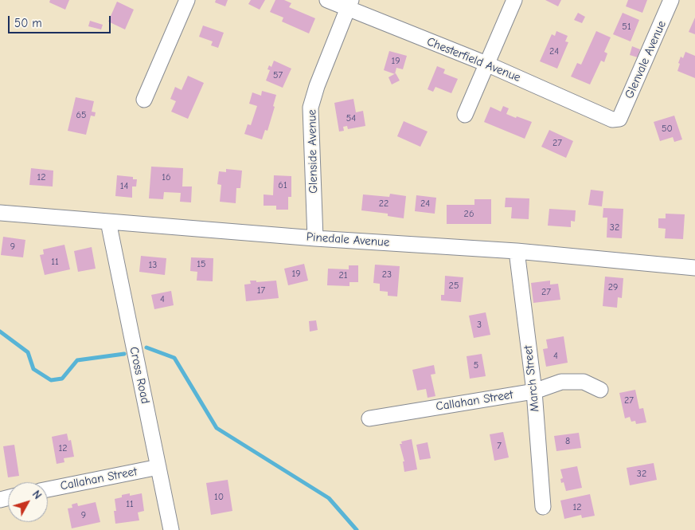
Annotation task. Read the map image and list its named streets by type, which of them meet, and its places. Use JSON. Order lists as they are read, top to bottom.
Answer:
{
  "streets": {
    "street": [
      "Chesterfield Avenue",
      "Glenvale Avenue",
      "Glenside Avenue",
      "Pinedale Avenue",
      "Cross Road",
      "March Street",
      "Callahan Street"
    ]
  },
  "crossings": [
    ["Chesterfield Avenue", "Glenvale Avenue"],
    ["Chesterfield Avenue", "Glenside Avenue"],
    ["Glenside Avenue", "Pinedale Avenue"],
    ["Pinedale Avenue", "Cross Road"],
    ["Pinedale Avenue", "March Street"],
    ["Cross Road", "Callahan Street"],
    ["March Street", "Callahan Street"]
  ],
  "house_numbers": [
    "51",
    "24",
    "19",
    "57",
    "65",
    "54",
    "50",
    "27",
    "12",
    "16",
    "61",
    "14",
    "22",
    "24",
    "26",
    "32",
    "9",
    "11",
    "15",
    "13",
    "19",
    "23",
    "21",
    "25",
    "29",
    "17",
    "27",
    "4",
    "3",
    "4",
    "5",
    "27",
    "8",
    "7",
    "12",
    "32",
    "10",
    "11",
    "12",
    "9"
  ],
  "scale_bar": "50 m",
  "north": "top right"
}
